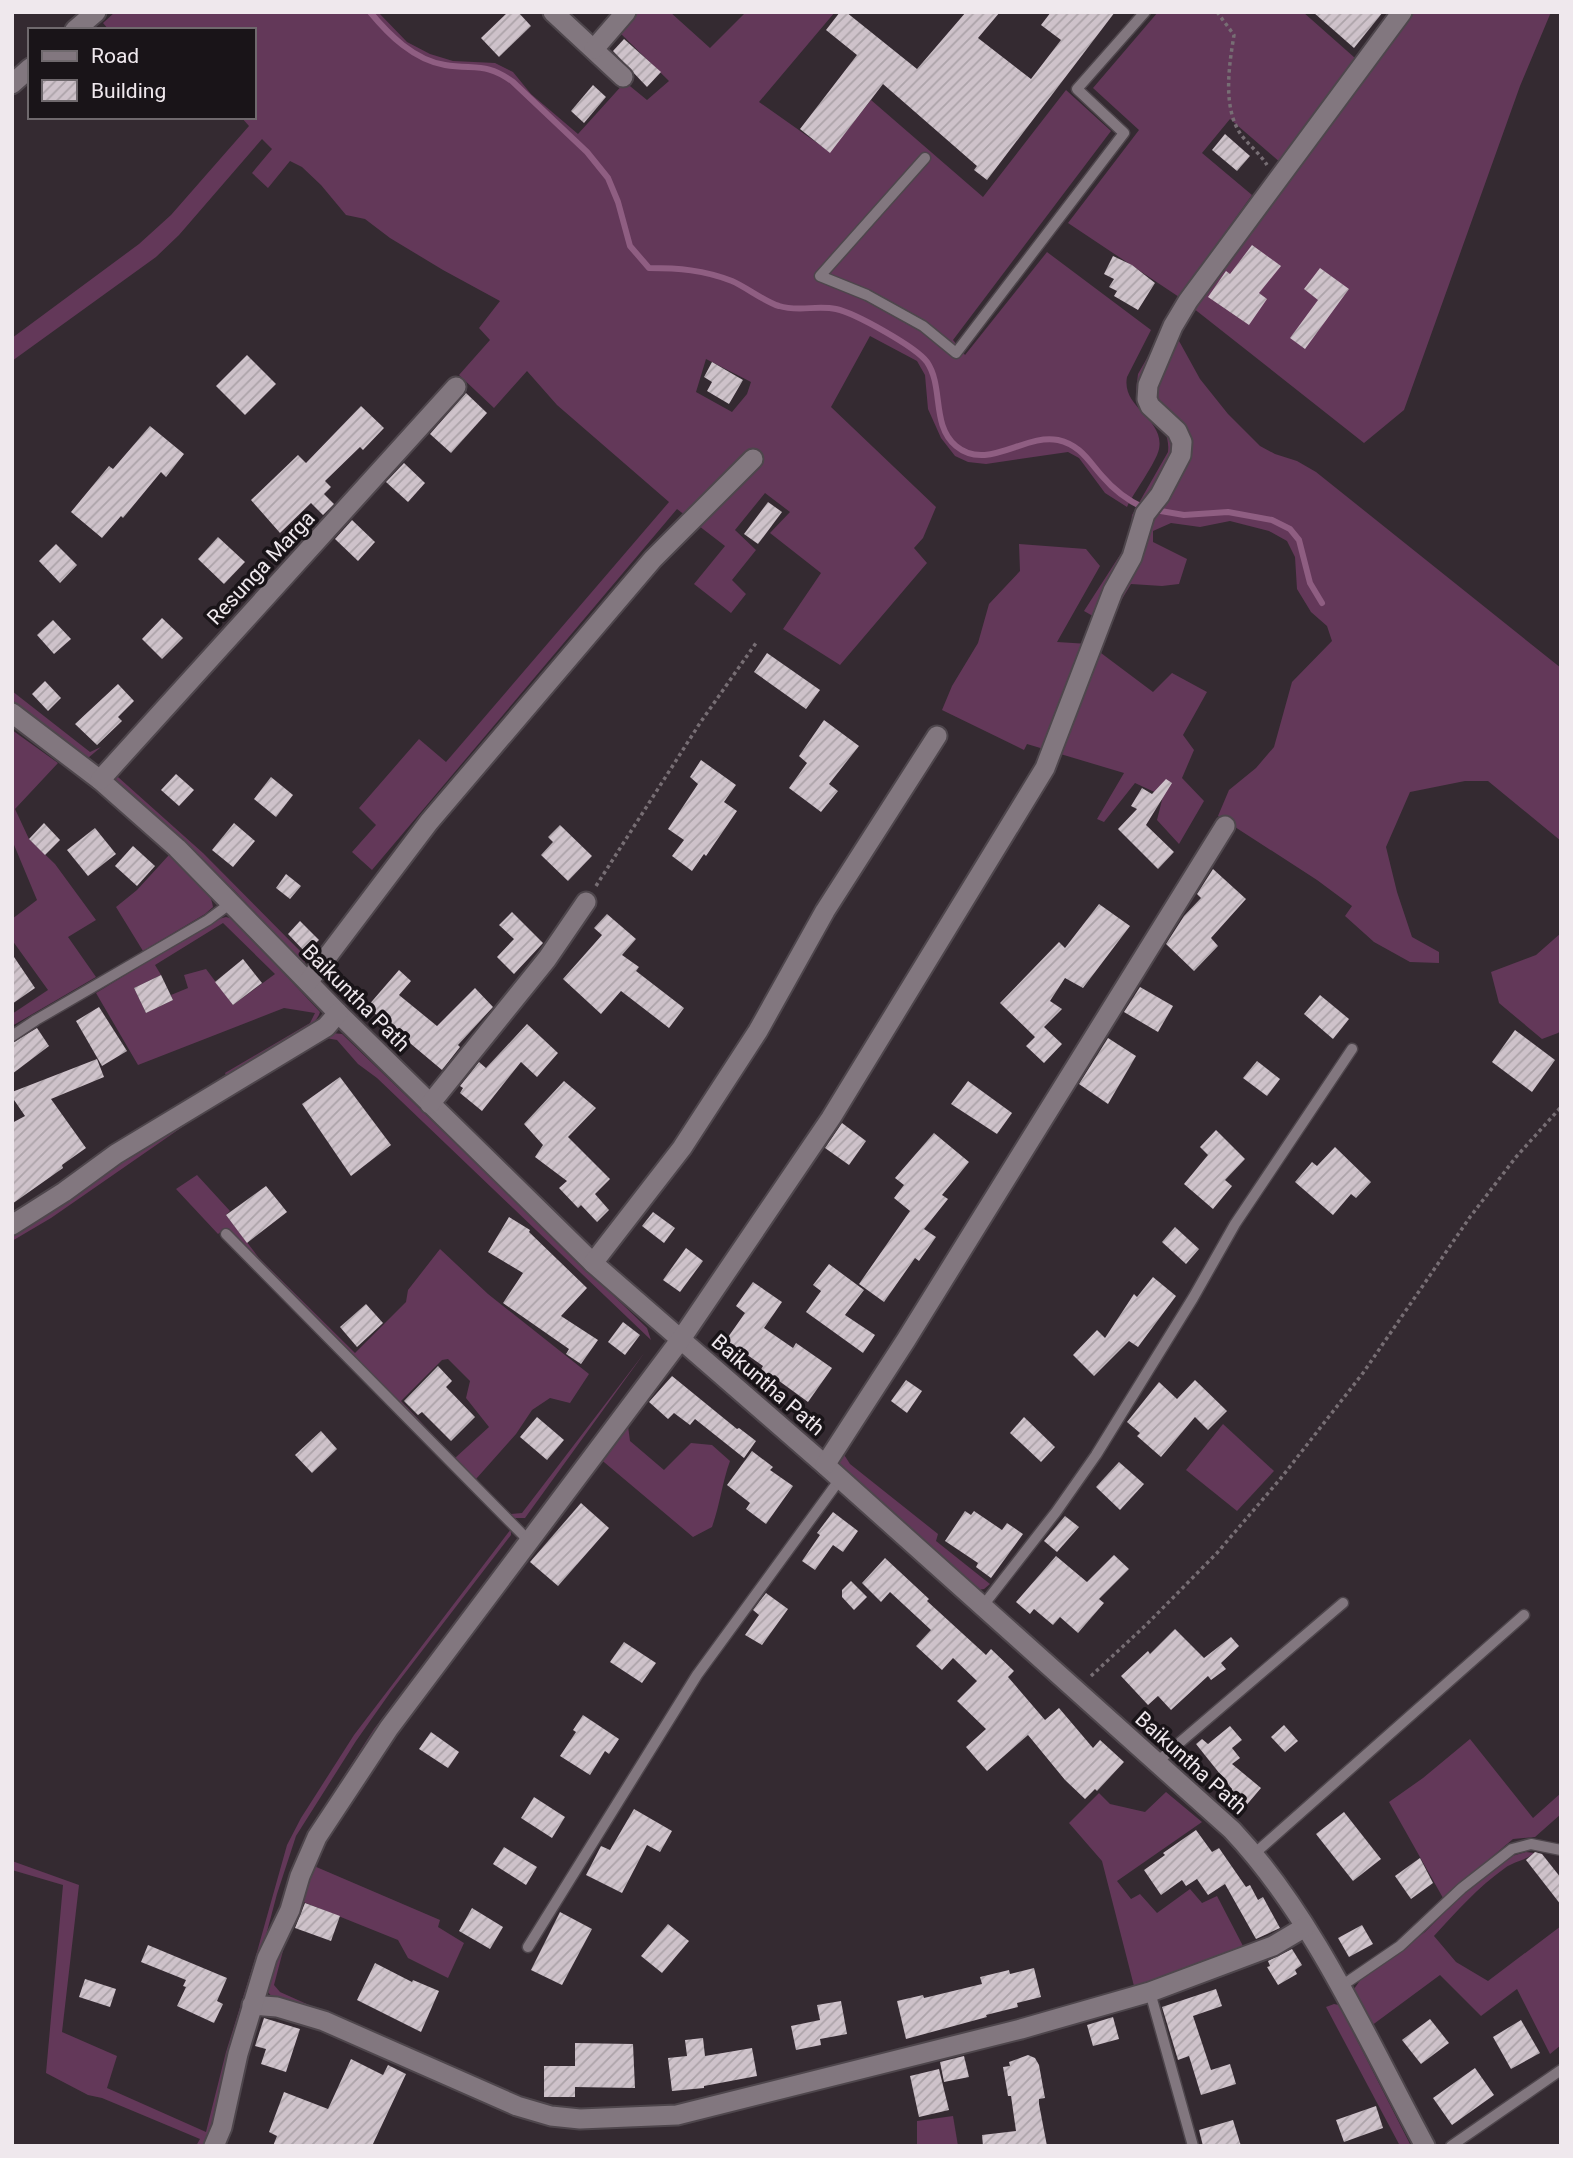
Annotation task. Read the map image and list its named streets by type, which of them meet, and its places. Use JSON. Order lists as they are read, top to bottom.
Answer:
{
  "streets": {
    "street": ["Resunga Marga", "Baikuntha Path"]
  },
  "crossings": [
    ["Resunga Marga", "Baikuntha Path"]
  ],
  "legend": ["Road", "Building"]
}
